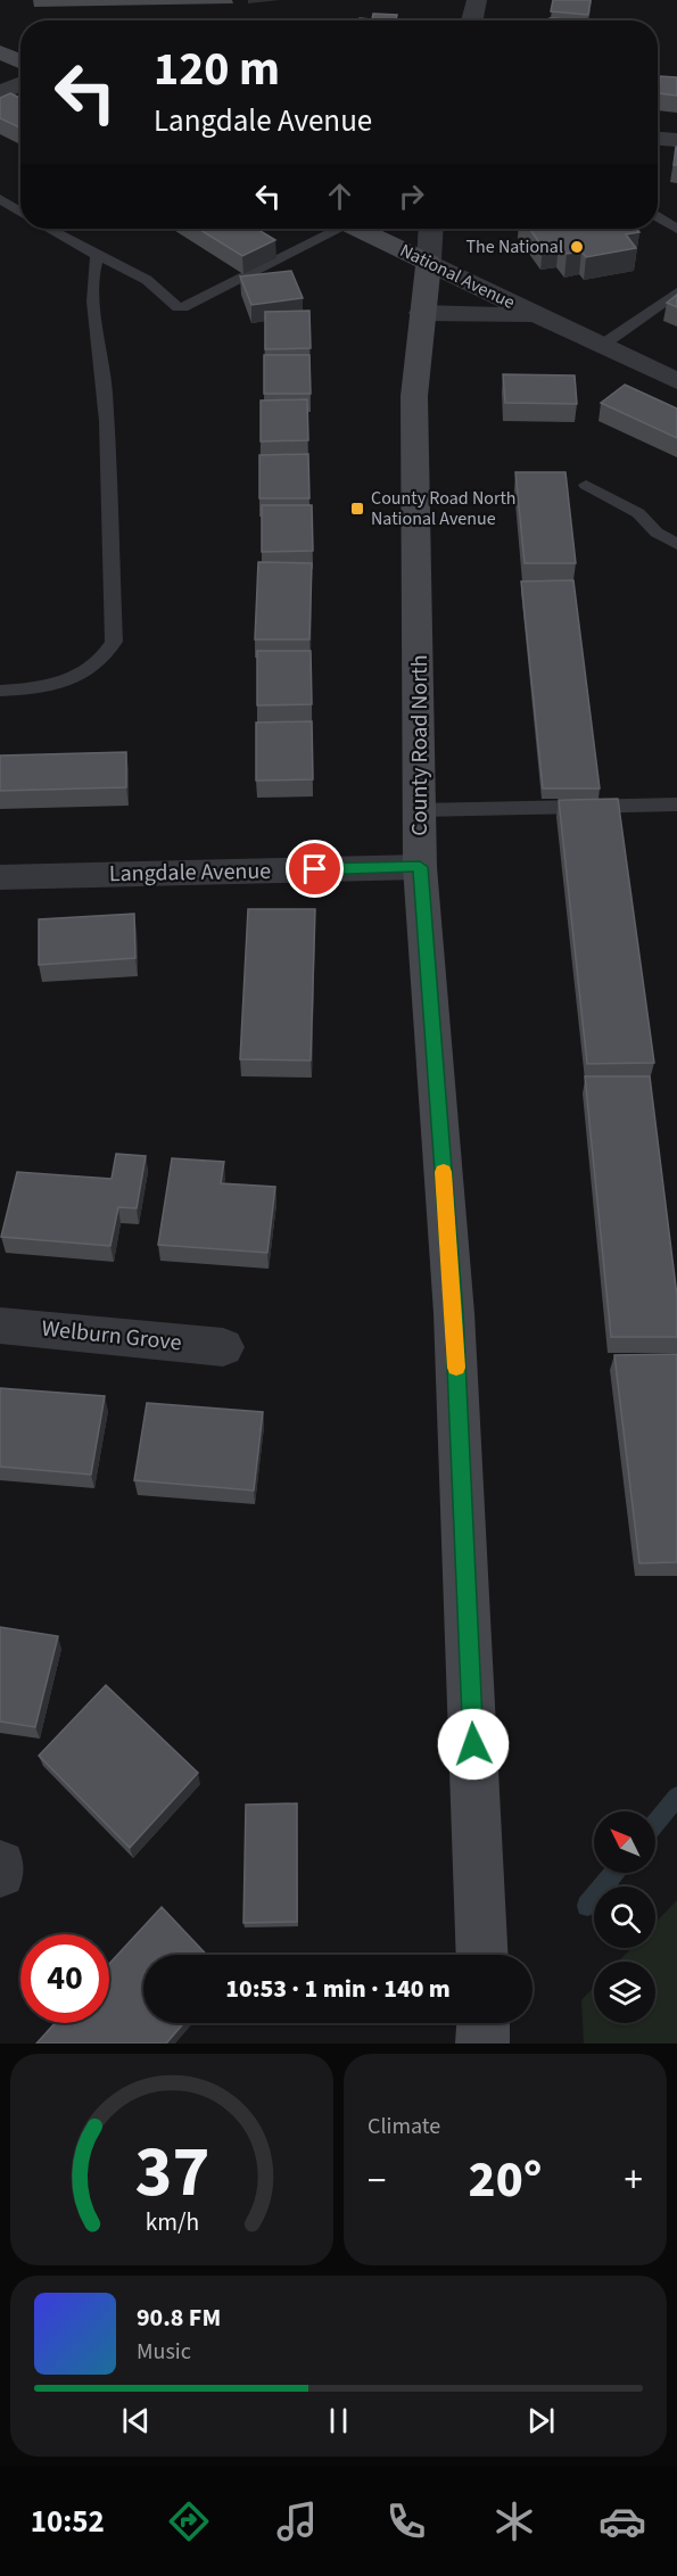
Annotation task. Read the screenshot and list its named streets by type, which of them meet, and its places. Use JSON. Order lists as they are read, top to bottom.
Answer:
{
  "streets": {
    "street": [
      "National Avenue",
      "County Road North",
      "Langdale Avenue",
      "Welburn Grove"
    ]
  },
  "crossings": [
    ["National Avenue", "County Road North"],
    ["County Road North", "Langdale Avenue"]
  ],
  "places": {
    "other": ["The National"],
    "transit": ["County Road North National Avenue"]
  },
  "north": "top left",
  "page": {
    "turn": ["120 m", "Langdale Avenue"],
    "limit": "40",
    "trip": "10:53 · 1 min · 140 m",
    "tile": "Climate",
    "heat": ["−", "20°", "+"],
    "song": ["90.8 FM", "Music"],
    "tabs": "10:52",
    "gauge": ["37", "km/h"]
  }
}
